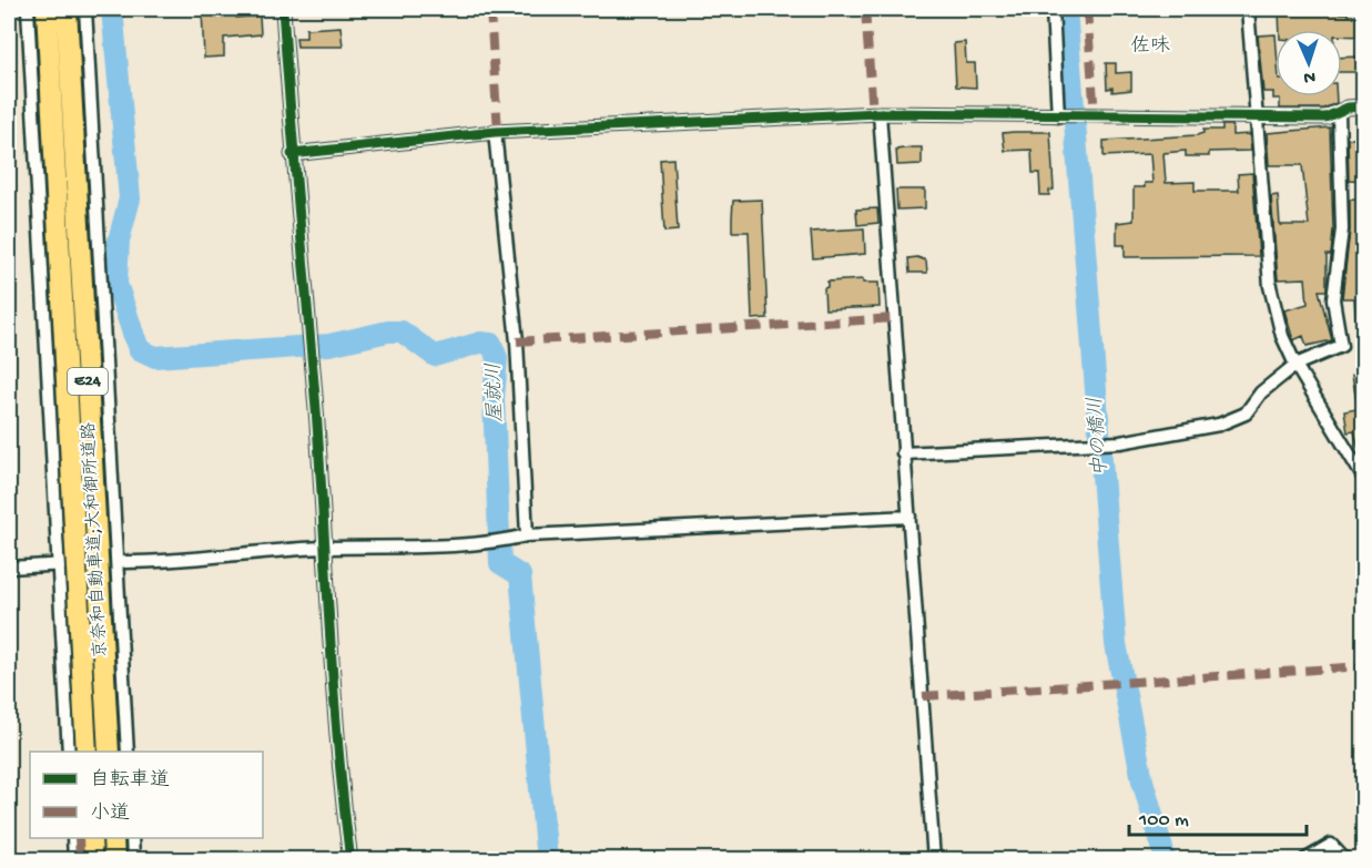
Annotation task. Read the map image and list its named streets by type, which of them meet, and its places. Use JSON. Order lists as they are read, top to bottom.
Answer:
{
  "streets": {
    "highway": ["E24", "京奈和自動車道;大和御所道路"]
  },
  "districts": ["佐味"],
  "water": ["屋就川", "中の橋川"],
  "legend": ["自転車道", "小道"],
  "scale_bar": "100 m",
  "north": "bottom"
}
